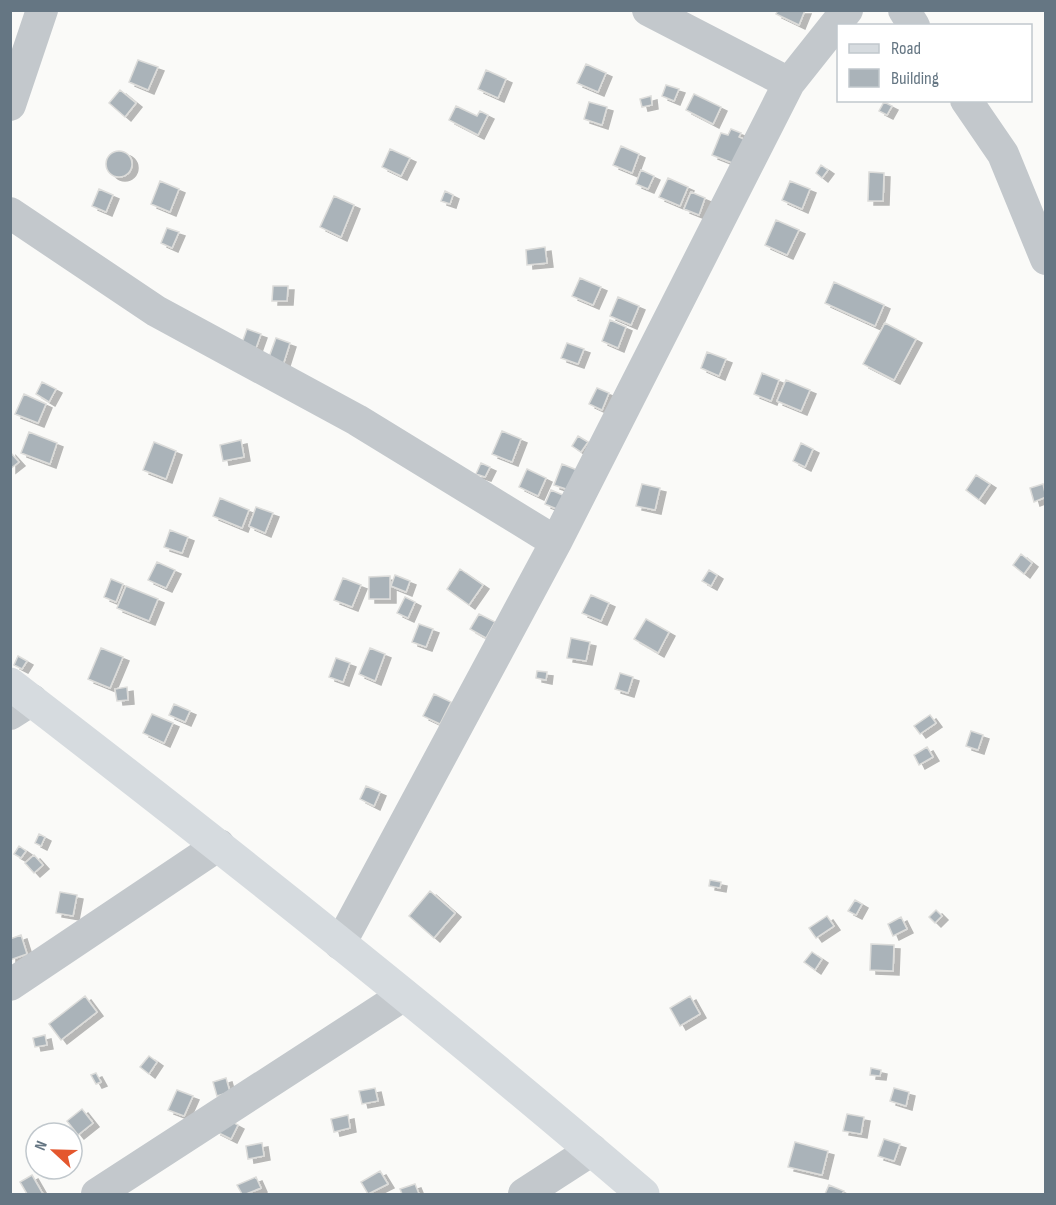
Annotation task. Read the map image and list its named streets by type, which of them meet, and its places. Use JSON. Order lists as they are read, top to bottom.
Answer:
{
  "legend": ["Road", "Building"],
  "north": "left"
}
